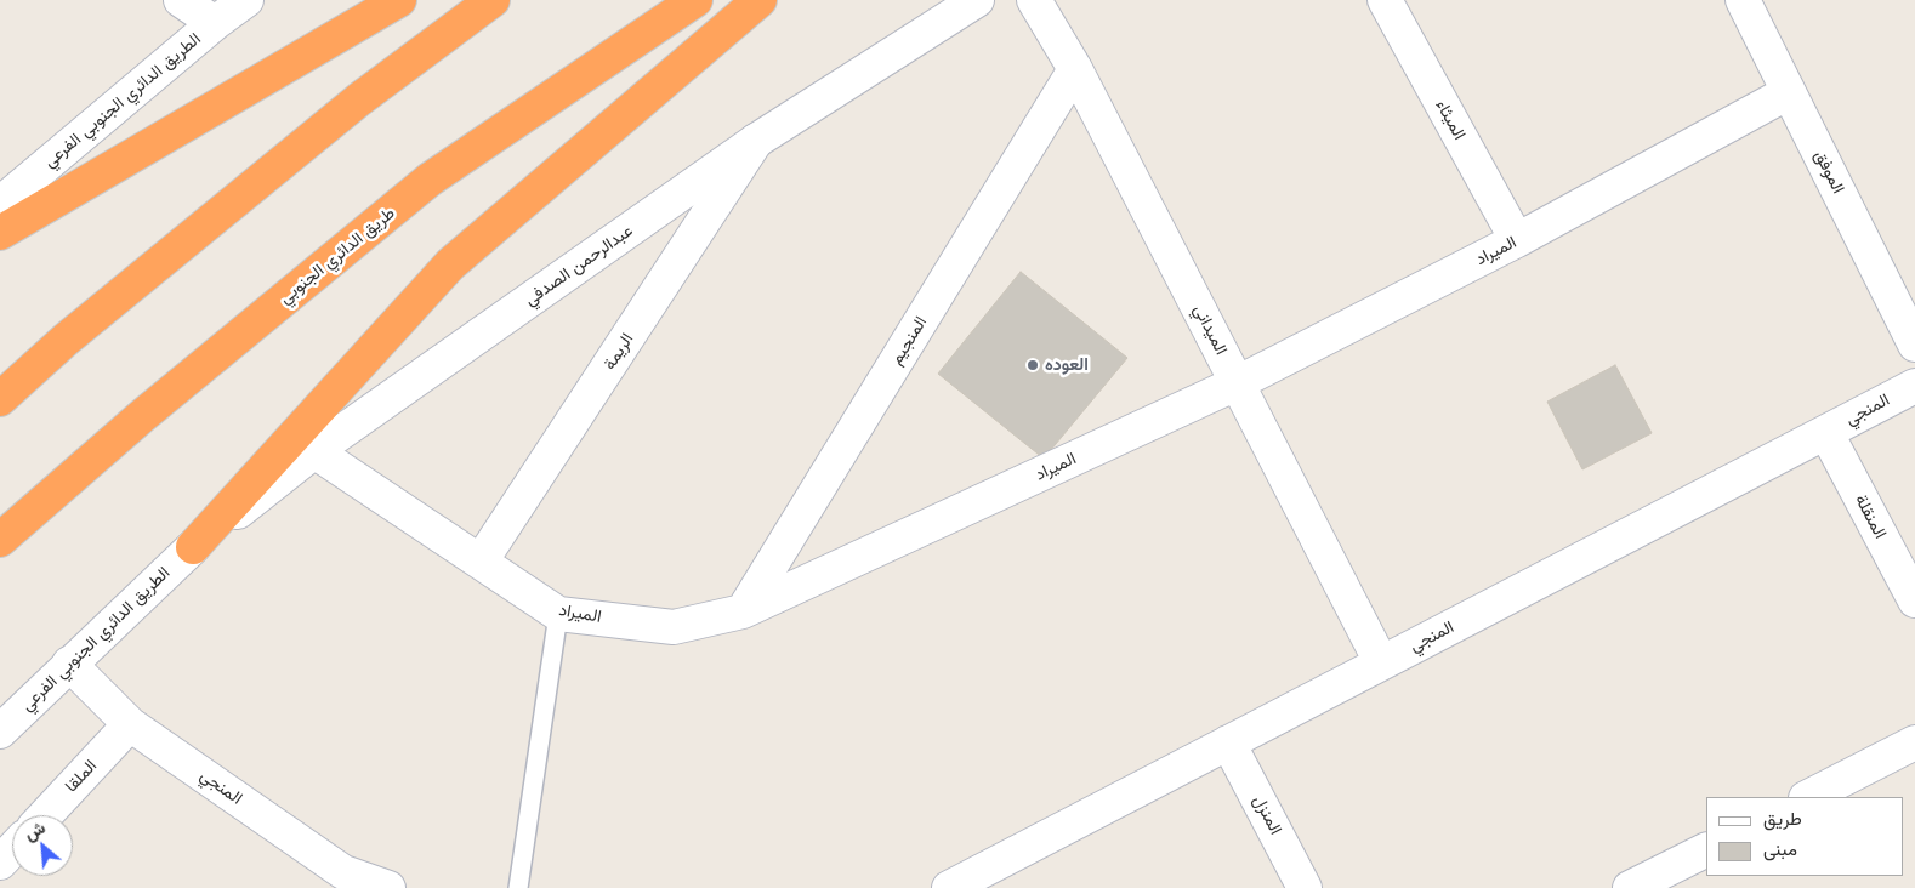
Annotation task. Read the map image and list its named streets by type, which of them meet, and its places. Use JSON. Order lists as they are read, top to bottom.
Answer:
{
  "streets": {
    "highway": ["طريق الدائري الجنوبي"],
    "street": [
      "الطريق الدائري الجنوبي الفرعي",
      "الميثاء",
      "الموفق",
      "الميراد",
      "عبدالرحمن الصدفي",
      "الميداني",
      "المنجيم",
      "الريمة",
      "المنجي",
      "المنقلة",
      "الملقا",
      "المنزل"
    ]
  },
  "crossings": [
    ["الطريق الدائري الجنوبي الفرعي", "عبدالرحمن الصدفي"],
    ["الطريق الدائري الجنوبي الفرعي", "المنجي"],
    ["الميثاء", "الميراد"],
    ["الموفق", "الميراد"],
    ["الميراد", "عبدالرحمن الصدفي"],
    ["الميراد", "الميداني"],
    ["الميراد", "المنجيم"],
    ["الميراد", "الريمة"],
    ["عبدالرحمن الصدفي", "الريمة"],
    ["الميداني", "المنجيم"],
    ["الميداني", "المنجي"],
    ["المنجي", "المنقلة"],
    ["المنجي", "الملقا"],
    ["المنجي", "المنزل"]
  ],
  "places": ["العوده"],
  "legend": ["طريق", "مبنى"],
  "north": "top left"
}
